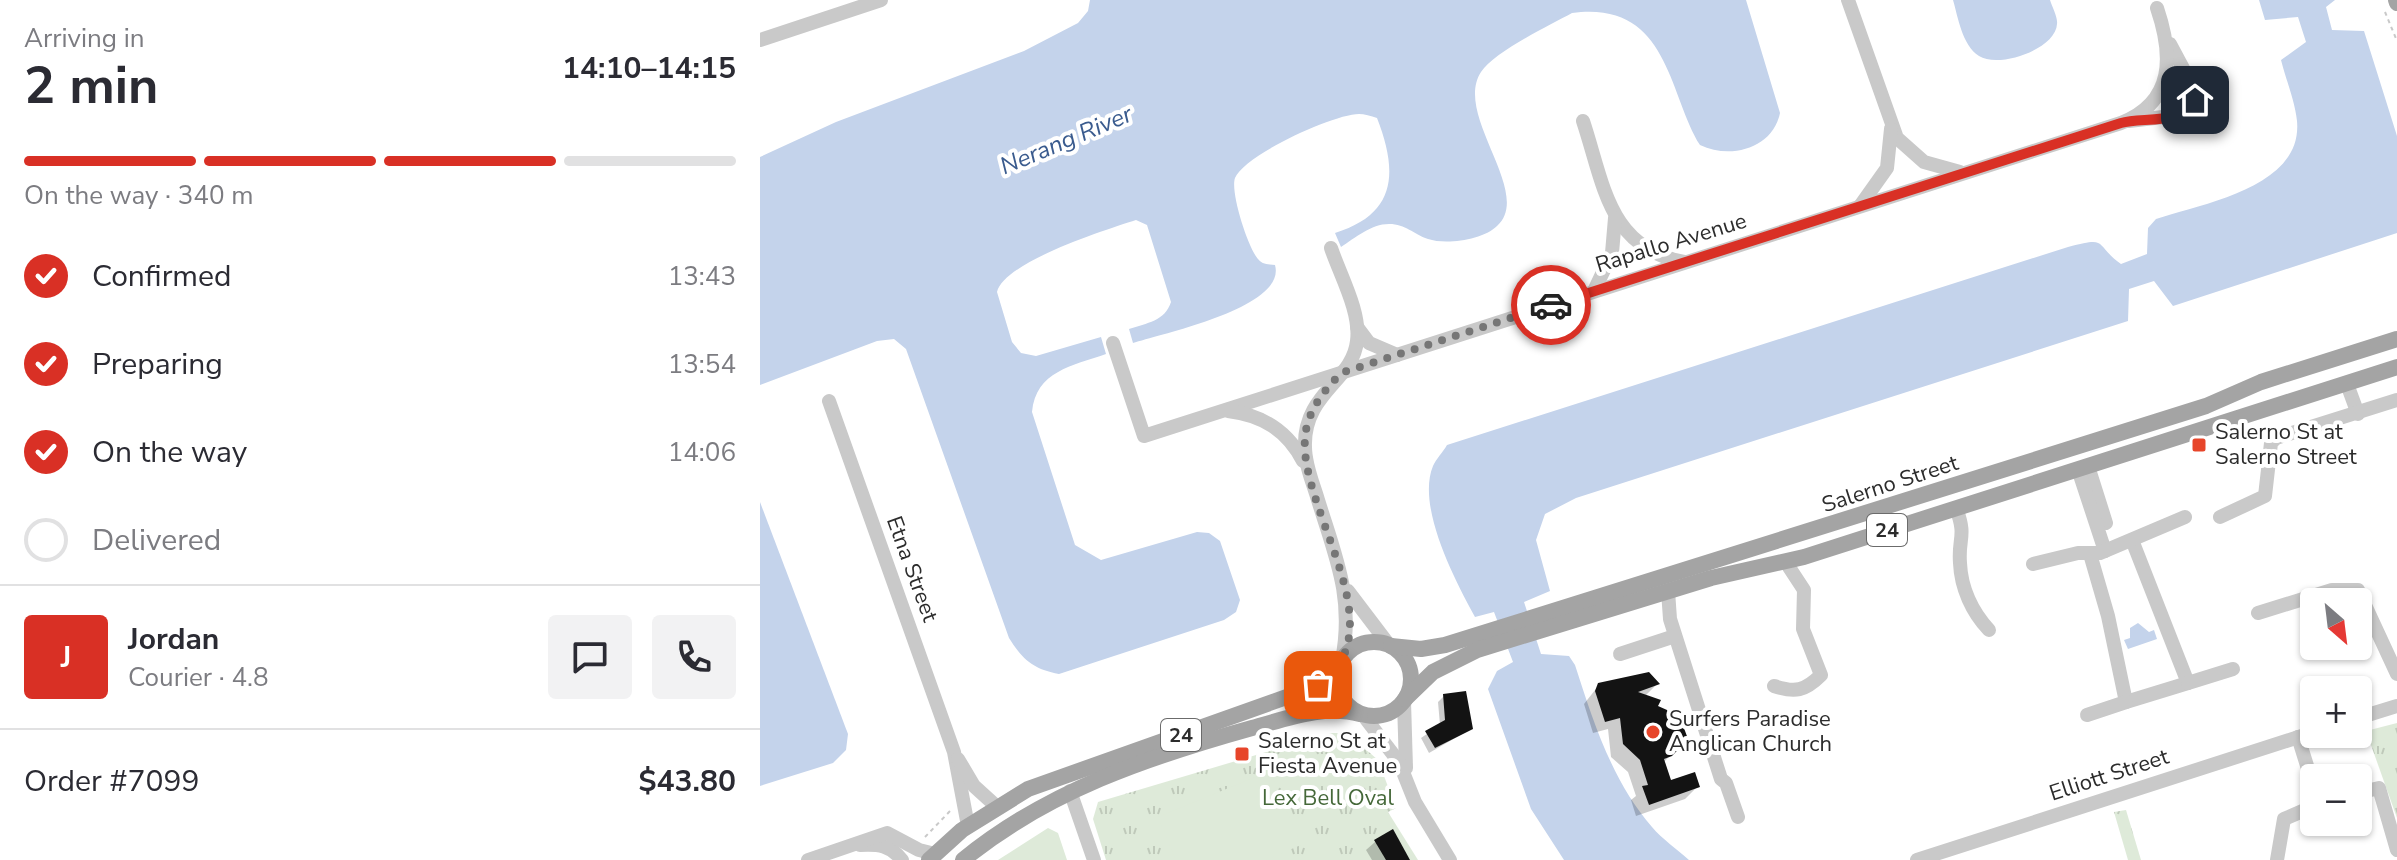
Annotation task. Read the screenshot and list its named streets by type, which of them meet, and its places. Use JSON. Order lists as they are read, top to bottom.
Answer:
{
  "streets": {
    "main road": ["Salerno Street", "24"],
    "street": ["Rapallo Avenue", "Etna Street", "Elliott Street"]
  },
  "crossings": [
    ["Salerno Street", "24"],
    ["24", "Etna Street"]
  ],
  "water": ["Nerang River"],
  "parks": ["Lex Bell Oval"],
  "places": {
    "transit": ["Salerno St at Salerno Street", "Salerno St at Fiesta Avenue"],
    "other": ["Surfers Paradise Anglican Church"]
  },
  "north": "bottom right",
  "page": {
    "heading": ["2 min", "Arriving in", "14:10–14:15"],
    "panel": [
      "Jordan",
      "Courier · 4.8",
      "Order #7099",
      "$43.80"
    ],
    "bar": "On the way · 340 m",
    "list": [
      ["Confirmed", "13:43"],
      ["Preparing", "13:54"],
      ["On the way", "14:06"],
      "Delivered"
    ],
    "map_buttons": ["+", "−"],
    "round": "J"
  }
}
